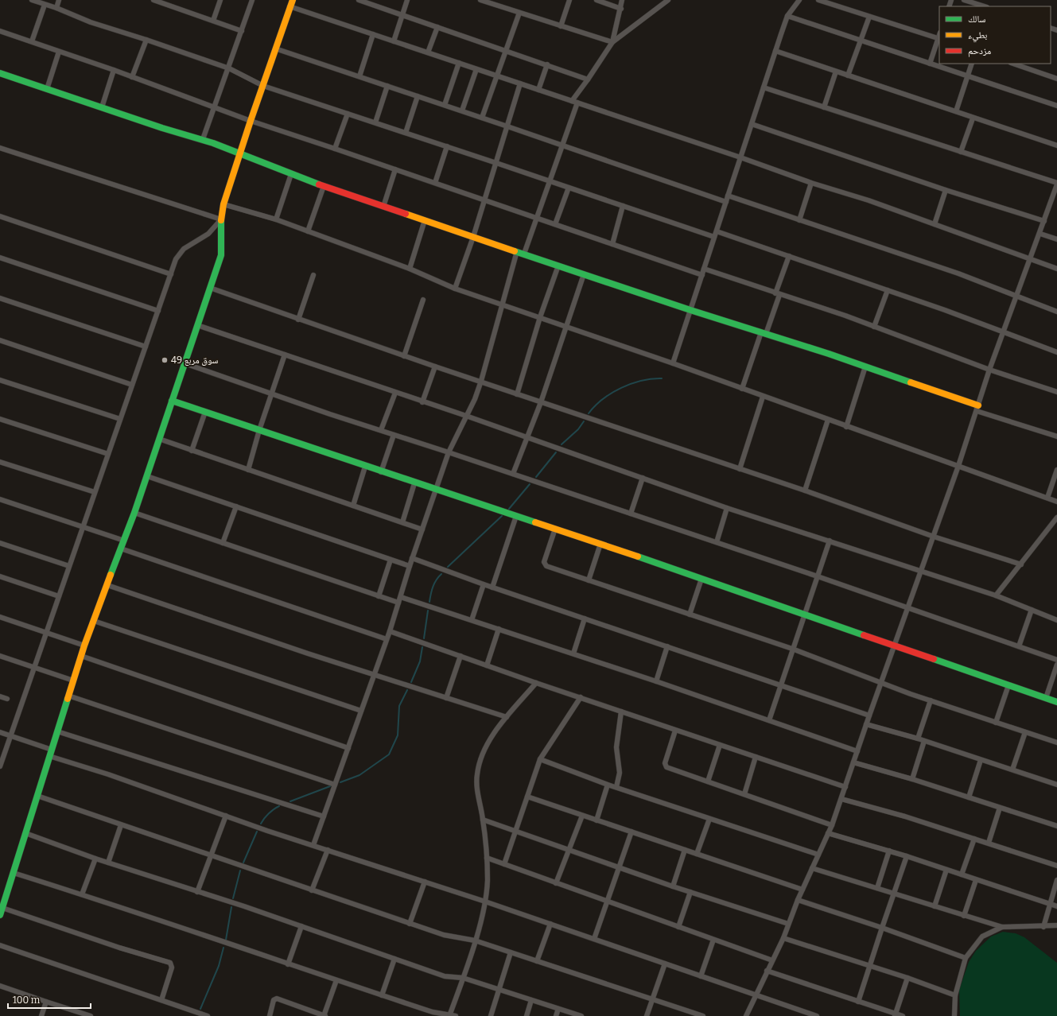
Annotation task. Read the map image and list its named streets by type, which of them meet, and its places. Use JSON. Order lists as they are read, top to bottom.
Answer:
{
  "places": ["سوق مربع 49"],
  "legend": ["سالك", "بطيء", "مزدحم"],
  "scale_bar": "100 m"
}
